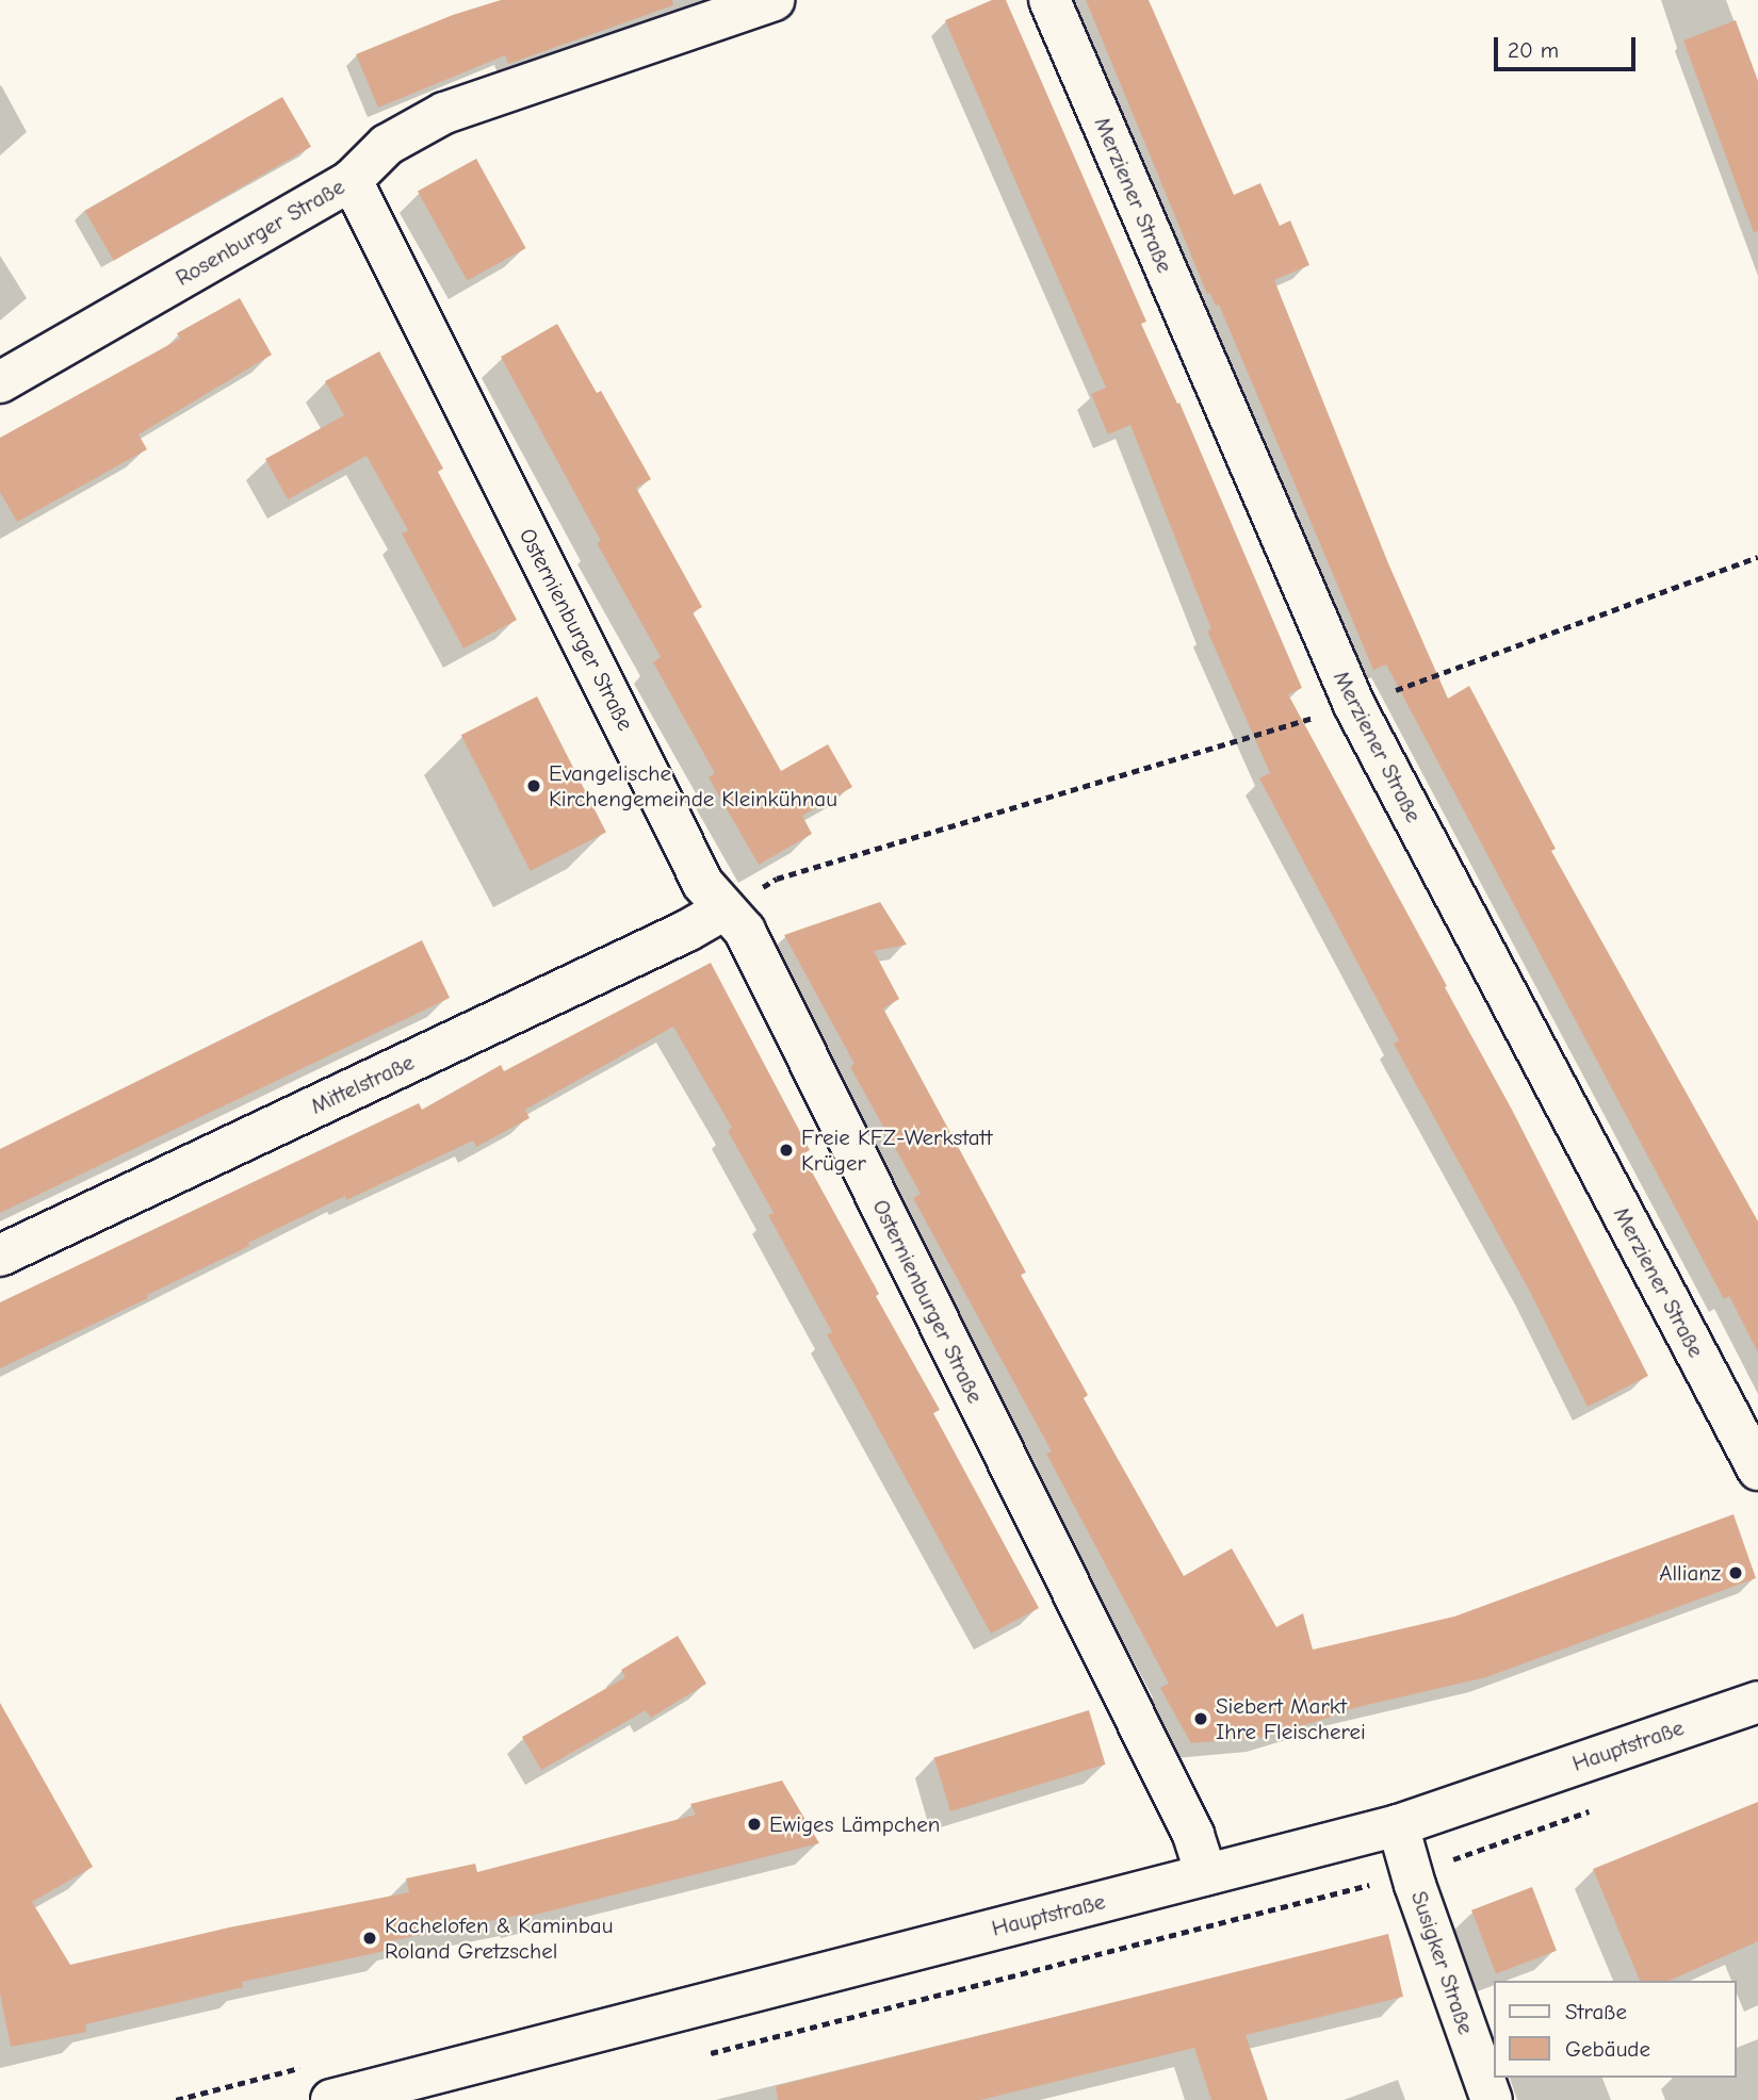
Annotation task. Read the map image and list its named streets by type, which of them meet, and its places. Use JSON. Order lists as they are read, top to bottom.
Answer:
{
  "streets": {
    "street": [
      "Merziener Straße",
      "Rosenburger Straße",
      "Osternienburger Straße",
      "Mittelstraße",
      "Hauptstraße",
      "Susigker Straße"
    ]
  },
  "crossings": [
    ["Rosenburger Straße", "Osternienburger Straße"],
    ["Osternienburger Straße", "Mittelstraße"],
    ["Osternienburger Straße", "Hauptstraße"],
    ["Hauptstraße", "Susigker Straße"]
  ],
  "places": [
    "Evangelische Kirchengemeinde Kleinkühnau",
    "Freie KFZ-Werkstatt Krüger",
    "Allianz",
    "Siebert Markt Ihre Fleischerei",
    "Ewiges Lämpchen",
    "Kachelofen & Kaminbau Roland Gretzschel"
  ],
  "legend": ["Straße", "Gebäude"],
  "scale_bar": "20 m"
}
